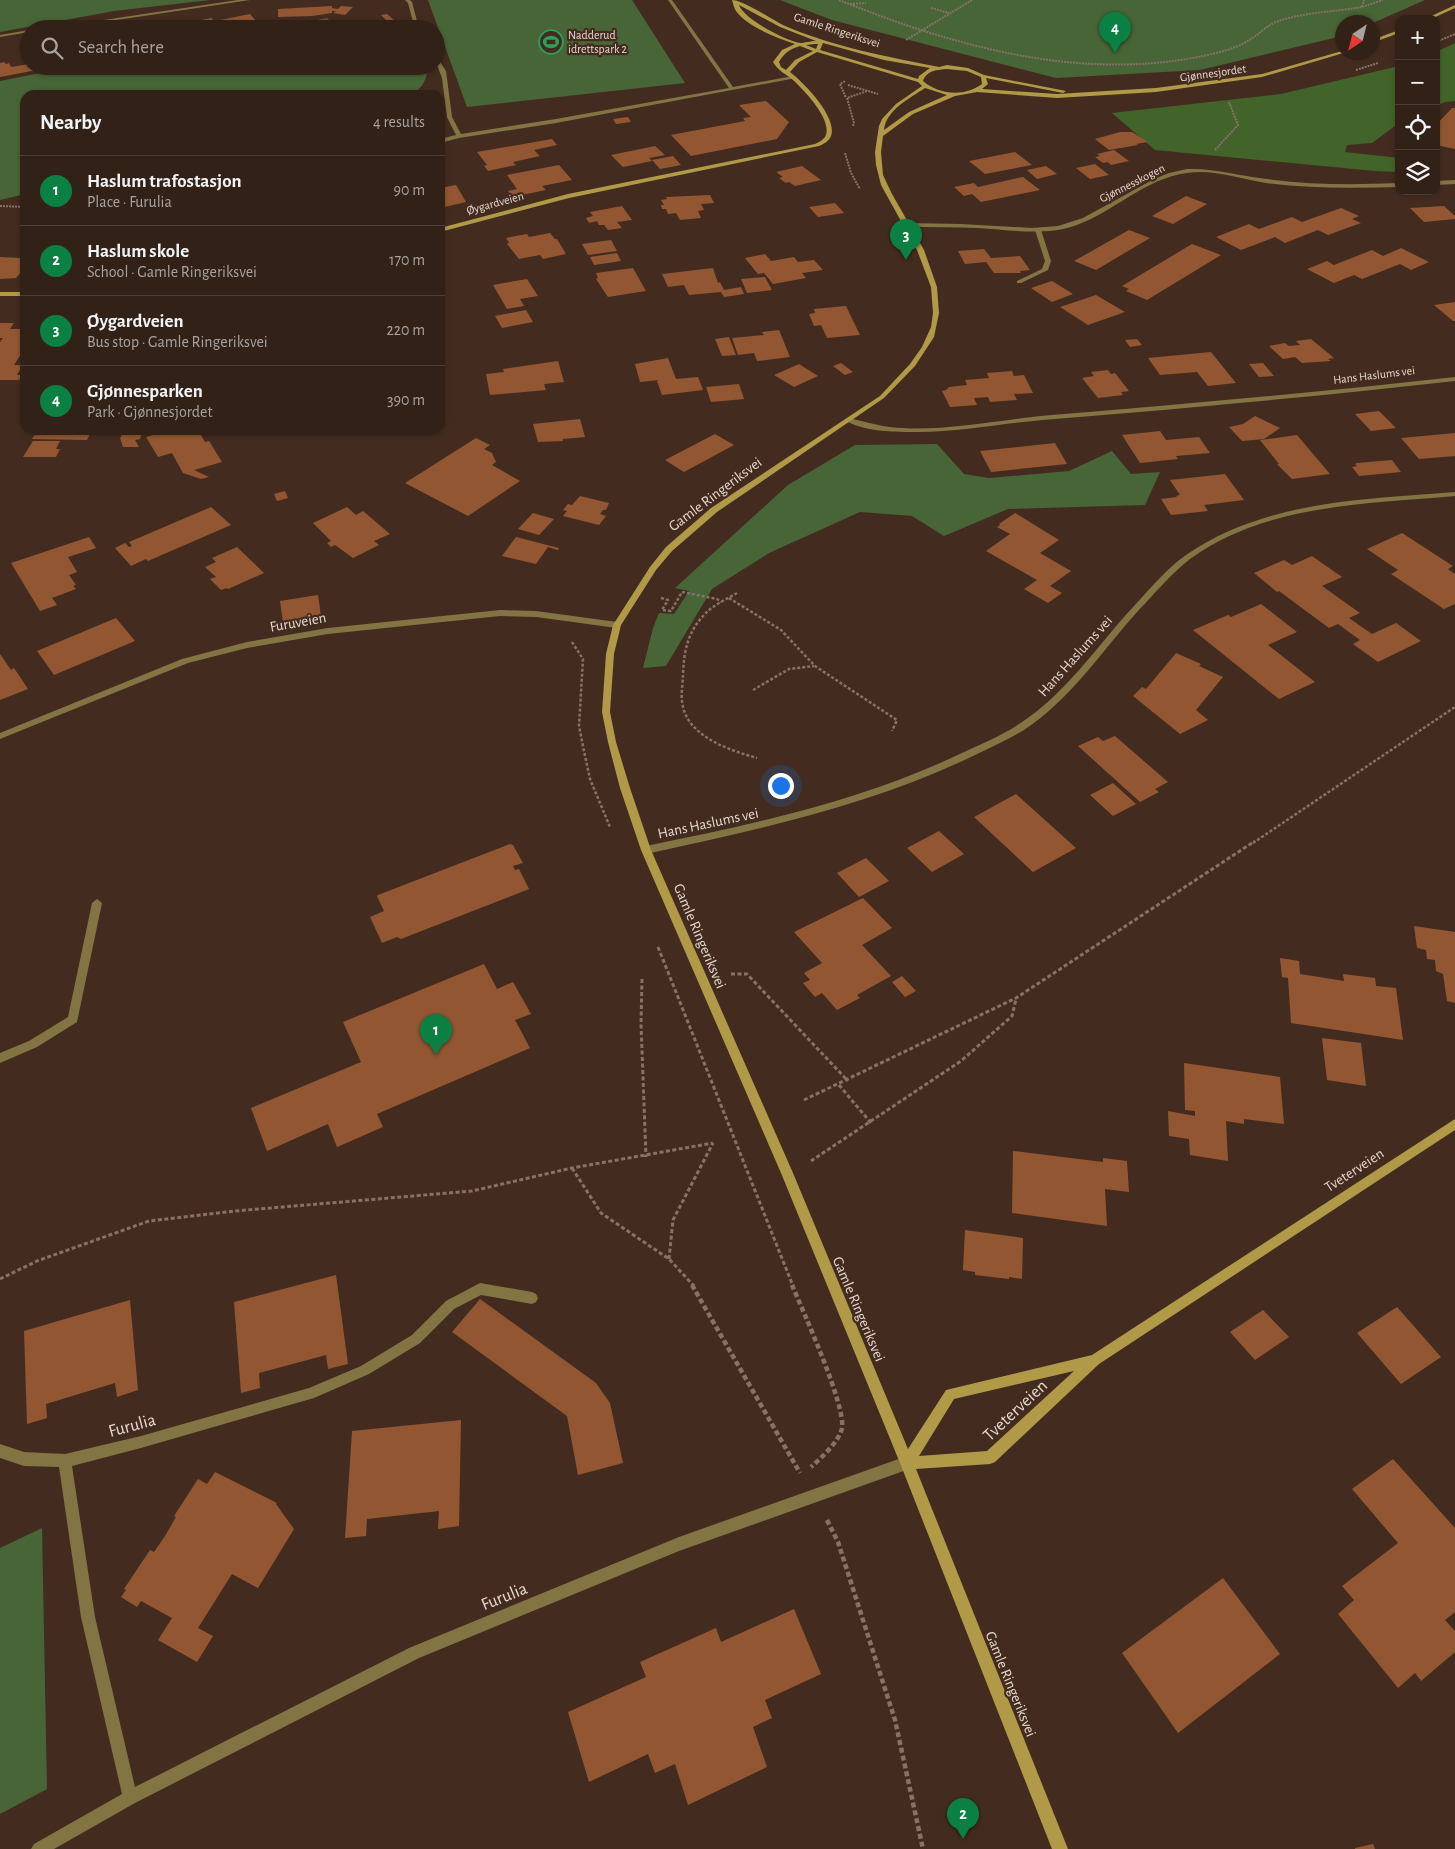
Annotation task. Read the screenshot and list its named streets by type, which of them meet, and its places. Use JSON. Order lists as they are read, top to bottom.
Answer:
{
  "streets": {
    "main road": [
      "Gamle Ringeriksvei",
      "Gjønnesjordet",
      "Øygardveien",
      "Tveterveien"
    ],
    "street": [
      "Gjønnesskogen",
      "Hans Haslums vei",
      "Furuveien",
      "Furulia"
    ]
  },
  "crossings": [
    ["Gamle Ringeriksvei", "Gjønnesjordet"],
    ["Gamle Ringeriksvei", "Gjønnesskogen"],
    ["Gamle Ringeriksvei", "Øygardveien"],
    ["Gamle Ringeriksvei", "Hans Haslums vei"],
    ["Gamle Ringeriksvei", "Furuveien"],
    ["Gamle Ringeriksvei", "Tveterveien"],
    ["Gamle Ringeriksvei", "Furulia"],
    ["Tveterveien", "Furulia"]
  ],
  "places": {
    "sports": ["Nadderud idrettspark 2"]
  },
  "north": "bottom left",
  "page": {
    "pins": [
      "4",
      "3",
      "1",
      "2"
    ],
    "map_buttons": ["+", "−"],
    "search": "Search here",
    "heading": ["Nearby", "4 results"],
    "list": [
      {
        "mark": "1",
        "name": "Haslum trafostasjon",
        "note": "Place · Furulia",
        "value": "90 m"
      },
      {
        "mark": "2",
        "name": "Haslum skole",
        "note": "School · Gamle Ringeriksvei",
        "value": "170 m"
      },
      {
        "mark": "3",
        "name": "Øygardveien",
        "note": "Bus stop · Gamle Ringeriksvei",
        "value": "220 m"
      },
      {
        "mark": "4",
        "name": "Gjønnesparken",
        "note": "Park · Gjønnesjordet",
        "value": "390 m"
      }
    ]
  }
}
